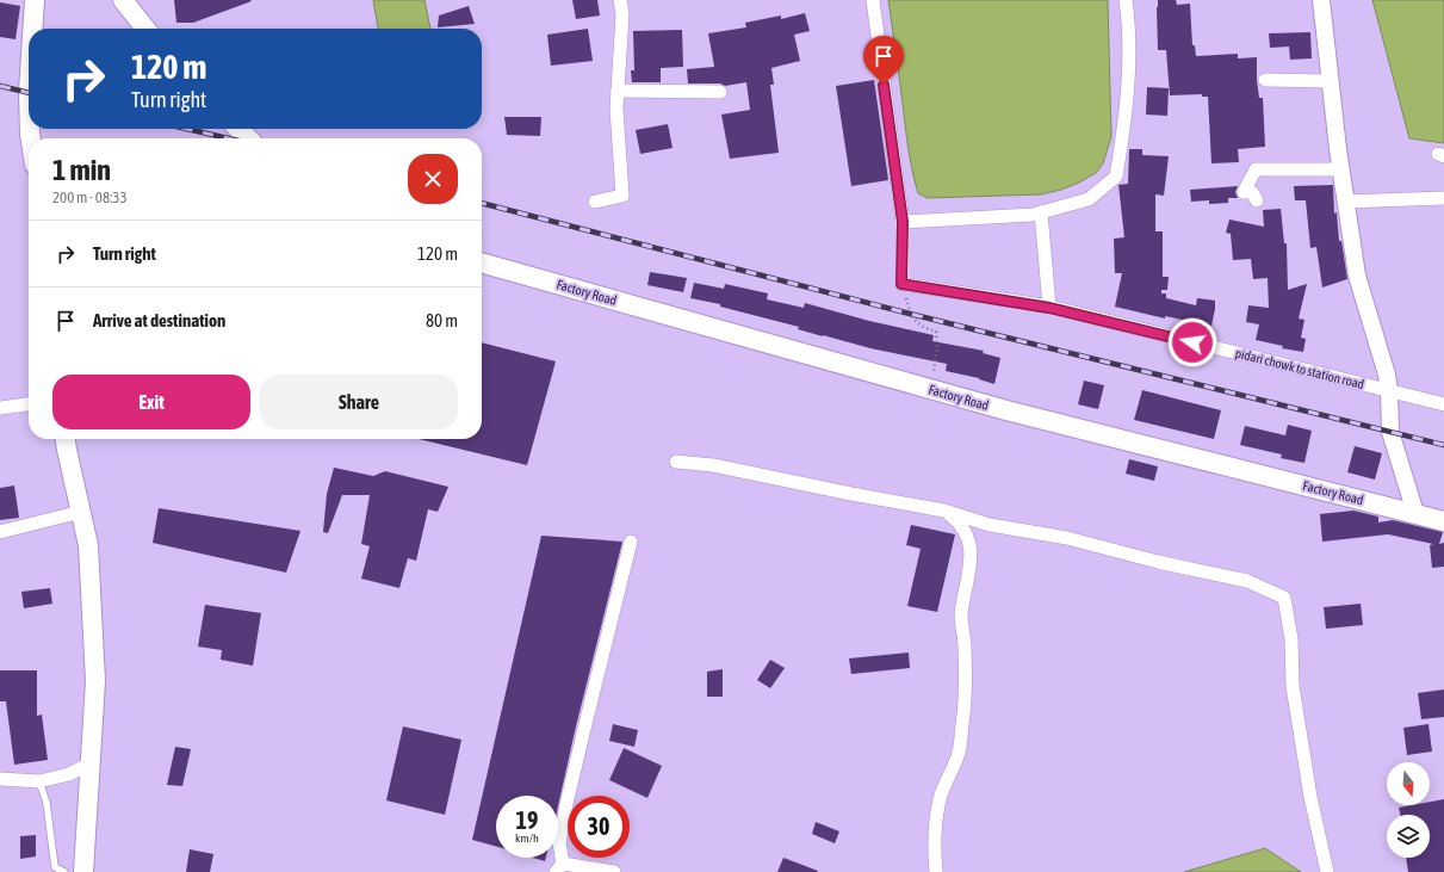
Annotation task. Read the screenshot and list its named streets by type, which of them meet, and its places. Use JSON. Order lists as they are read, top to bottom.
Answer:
{
  "streets": {
    "main road": ["Factory Road"],
    "street": ["pidari chowk to station road"]
  },
  "north": "bottom",
  "page": {
    "turn": ["120 m", "Turn right"],
    "heading": ["1 min", "200 m · 08:33"],
    "list": [
      {
        "name": "Turn right",
        "value": "120 m"
      },
      {
        "name": "Arrive at destination",
        "value": "80 m"
      }
    ],
    "buttons": ["Exit", "Share"],
    "speed": "19 km/h",
    "limit": "30"
  }
}
